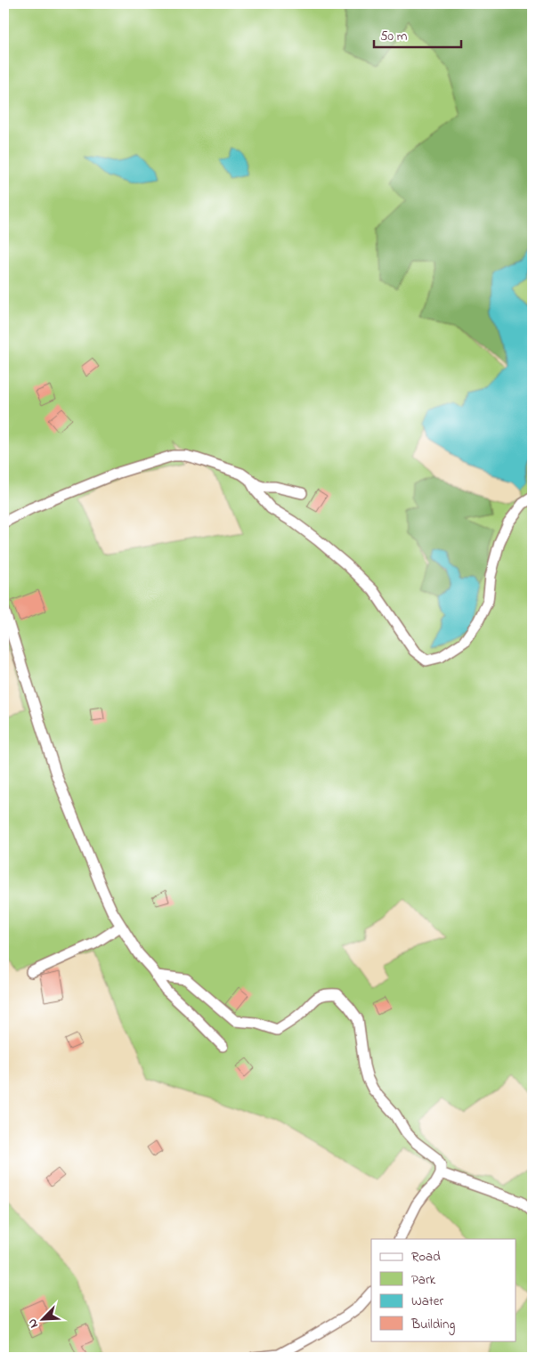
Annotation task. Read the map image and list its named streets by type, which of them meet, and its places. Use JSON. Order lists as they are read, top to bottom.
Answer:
{
  "legend": [
    "Road",
    "Park",
    "Water",
    "Building"
  ],
  "scale_bar": "50 m",
  "north": "bottom left"
}
